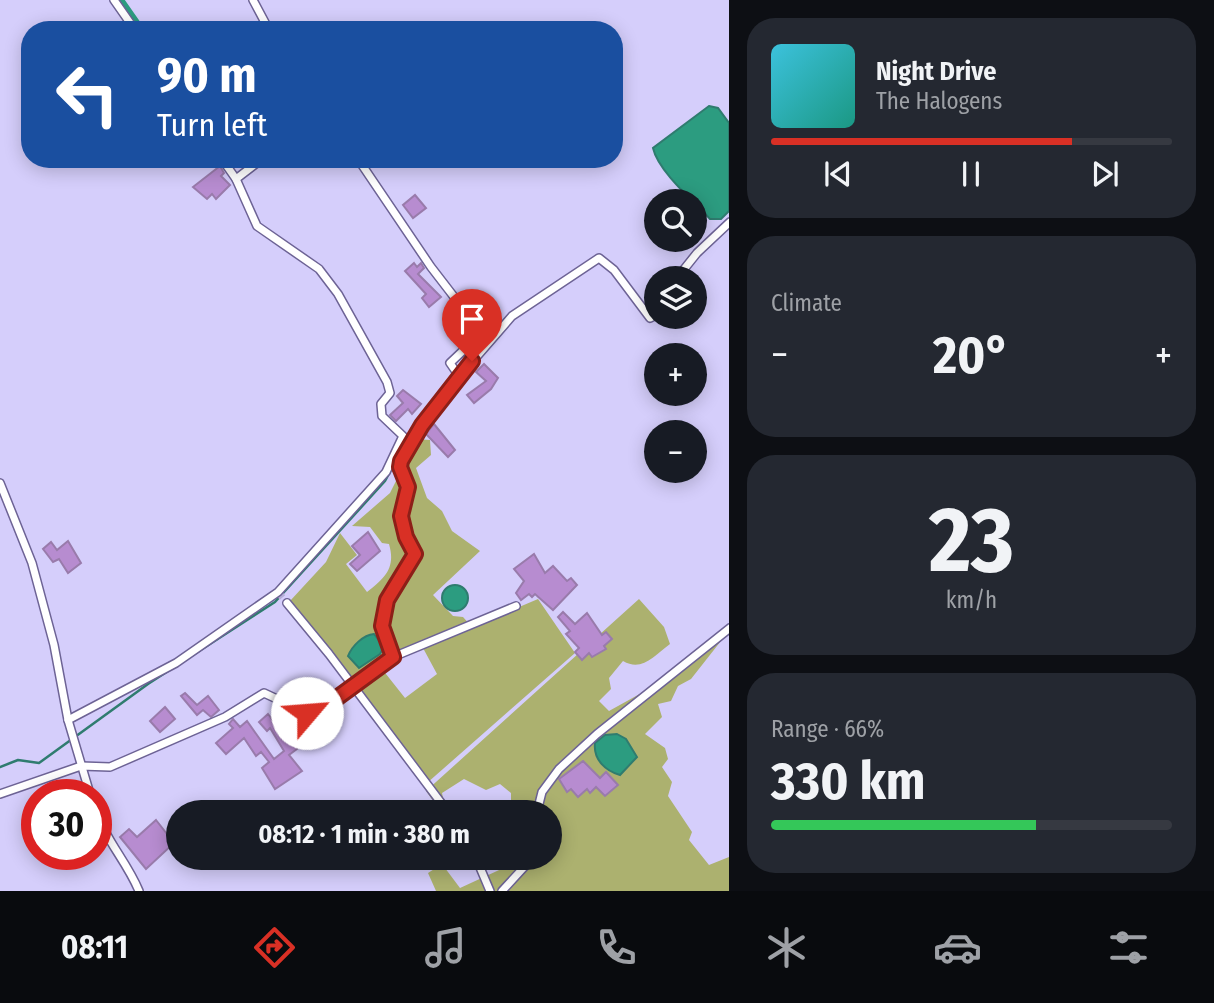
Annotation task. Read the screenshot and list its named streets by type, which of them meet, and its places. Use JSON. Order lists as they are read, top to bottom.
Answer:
{
  "page": {
    "turn": ["90 m", "Turn left"],
    "song": ["Night Drive", "The Halogens"],
    "map_buttons": ["+", "−"],
    "tile": [
      "Climate",
      ["23", "km/h"],
      ["Range · 66%", "330 km"]
    ],
    "heat": ["−", "20°", "+"],
    "limit": "30",
    "trip": "08:12 · 1 min · 380 m",
    "tabs": "08:11"
  }
}
